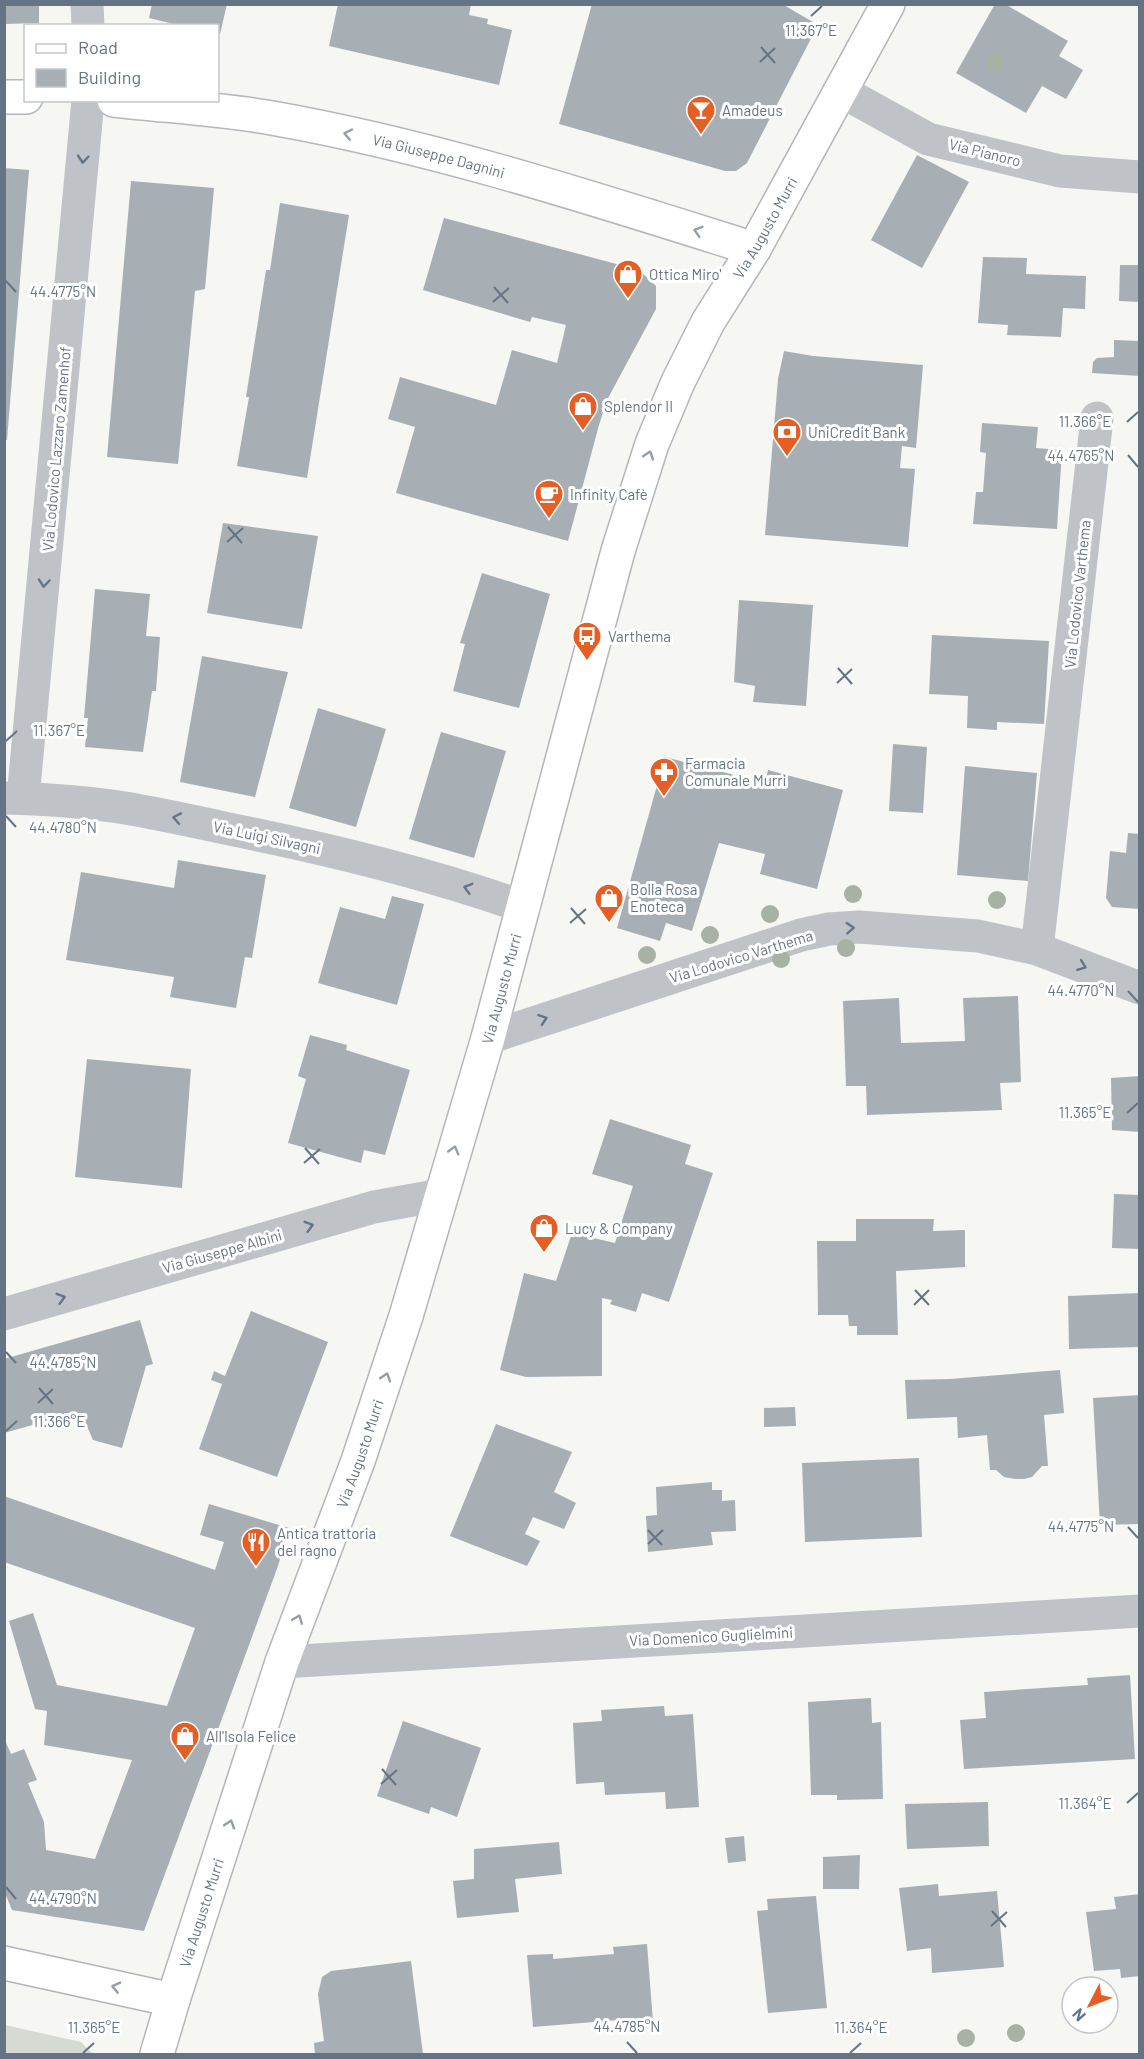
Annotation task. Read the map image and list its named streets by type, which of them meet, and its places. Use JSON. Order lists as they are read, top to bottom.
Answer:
{
  "streets": {
    "main road": ["Via Giuseppe Dagnini", "Via Augusto Murri"],
    "street": [
      "Via Pianoro",
      "Via Lodovico Lazzaro Zamenhof",
      "Via Lodovico Varthema",
      "Via Luigi Silvagni",
      "Via Giuseppe Albini",
      "Via Domenico Guglielmini"
    ]
  },
  "crossings": [
    ["Via Pianoro", "Via Augusto Murri"],
    ["Via Giuseppe Dagnini", "Via Augusto Murri"],
    ["Via Augusto Murri", "Via Lodovico Varthema"],
    ["Via Augusto Murri", "Via Luigi Silvagni"],
    ["Via Augusto Murri", "Via Giuseppe Albini"],
    ["Via Augusto Murri", "Via Domenico Guglielmini"],
    ["Via Lodovico Lazzaro Zamenhof", "Via Luigi Silvagni"]
  ],
  "one_way": [
    "Via Giuseppe Dagnini",
    "Via Augusto Murri",
    "Via Lodovico Lazzaro Zamenhof",
    "Via Lodovico Varthema",
    "Via Luigi Silvagni",
    "Via Giuseppe Albini"
  ],
  "places": {
    "bar": ["Amadeus"],
    "shop": [
      "Ottica Miro'",
      "Splendor II",
      "Bolla Rosa Enoteca",
      "Lucy & Company",
      "All'Isola Felice"
    ],
    "bank": ["UniCredit Bank"],
    "cafe": ["Infinity Cafè"],
    "bus stop": ["Varthema"],
    "pharmacy": ["Farmacia Comunale Murri"],
    "restaurant": ["Antica trattoria del ragno"]
  },
  "legend": ["Road", "Building"],
  "north": "bottom left",
  "coordinates": [
    "11.367°E",
    "44.4775°N",
    "11.366°E",
    "44.4765°N",
    "44.4780°N",
    "44.4770°N",
    "11.365°E",
    "44.4785°N",
    "11.364°E",
    "44.4790°N"
  ]
}
